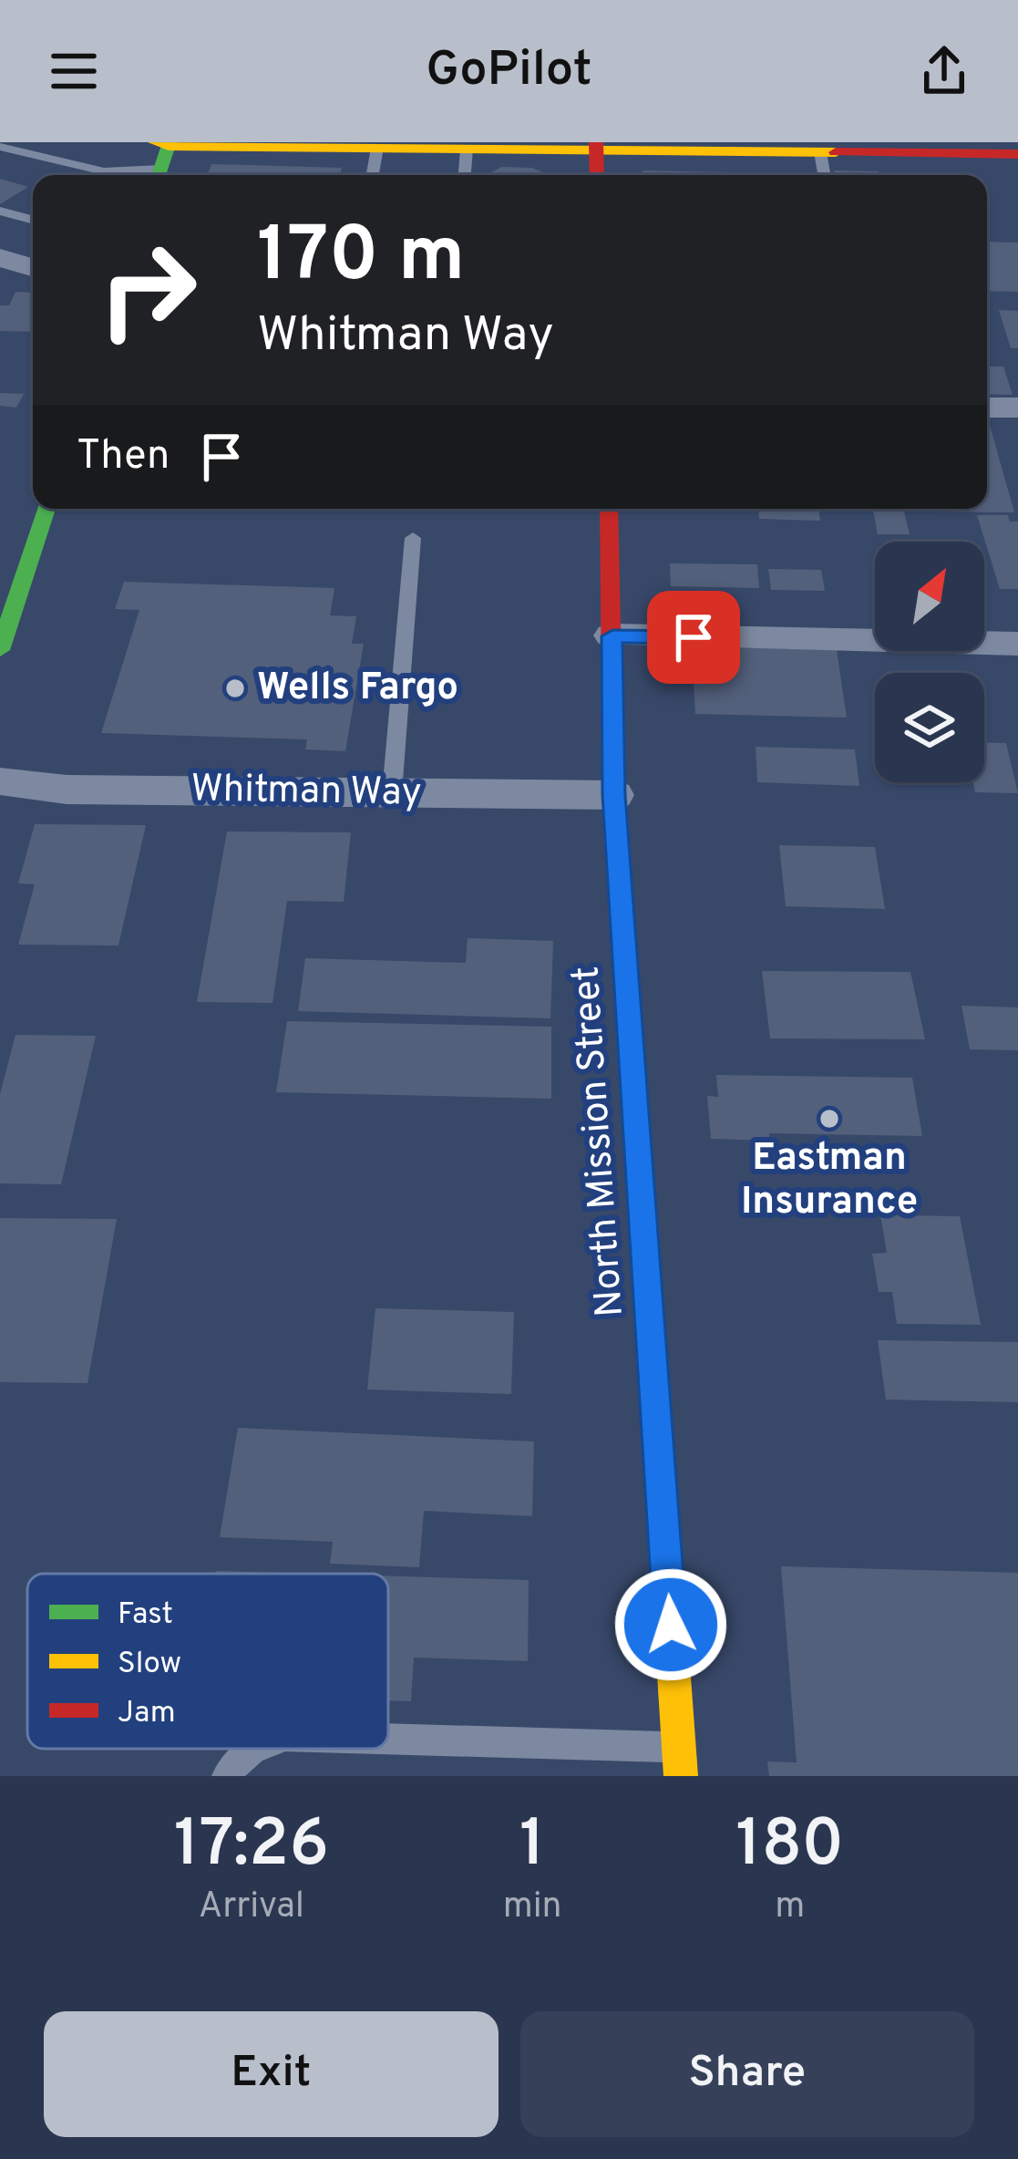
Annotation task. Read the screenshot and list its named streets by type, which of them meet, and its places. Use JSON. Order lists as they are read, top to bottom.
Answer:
{
  "streets": {
    "main road": ["North Mission Street"],
    "street": ["Whitman Way"]
  },
  "crossings": [
    ["Whitman Way", "North Mission Street"]
  ],
  "places": ["Wells Fargo", "Eastman Insurance"],
  "legend": ["Fast", "Slow", "Jam"],
  "north": "top right",
  "page": {
    "header": "GoPilot",
    "turn": ["170 m", "Whitman Way"],
    "then": "Then",
    "eta": [
      "17:26",
      "Arrival",
      "1",
      "min",
      "180",
      "m"
    ],
    "buttons": ["Exit", "Share"]
  }
}
